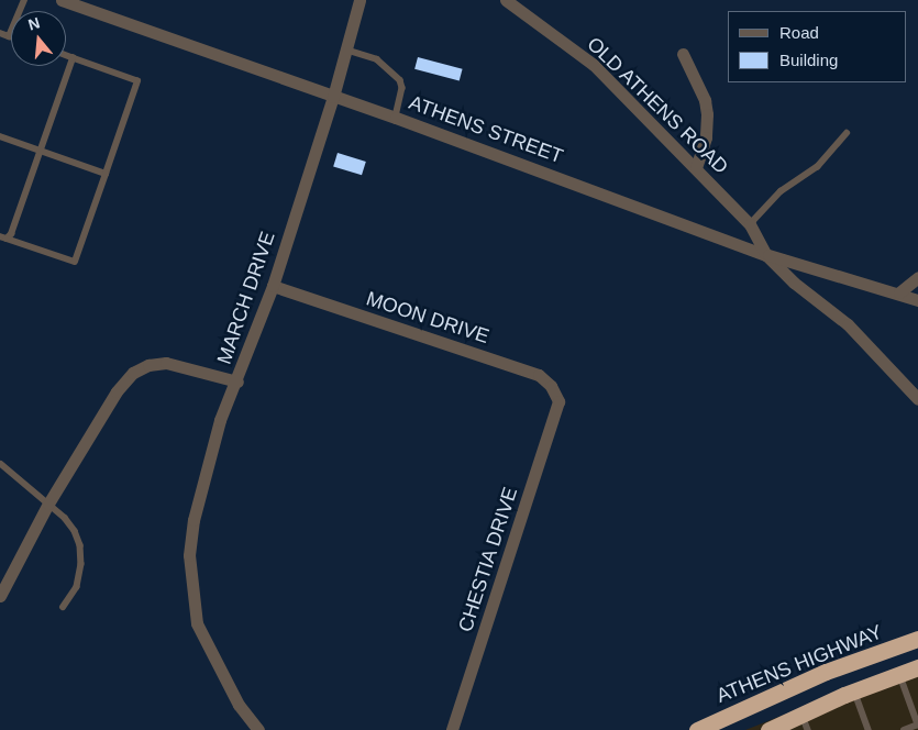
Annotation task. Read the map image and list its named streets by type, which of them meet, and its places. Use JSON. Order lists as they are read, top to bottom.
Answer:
{
  "streets": {
    "highway": ["ATHENS HIGHWAY"],
    "street": [
      "OLD ATHENS ROAD",
      "ATHENS STREET",
      "MARCH DRIVE",
      "MOON DRIVE",
      "CHESTIA DRIVE"
    ]
  },
  "crossings": [
    ["OLD ATHENS ROAD", "ATHENS STREET"],
    ["ATHENS STREET", "MARCH DRIVE"],
    ["MARCH DRIVE", "MOON DRIVE"],
    ["MOON DRIVE", "CHESTIA DRIVE"]
  ],
  "legend": ["Road", "Building"],
  "north": "top"
}
